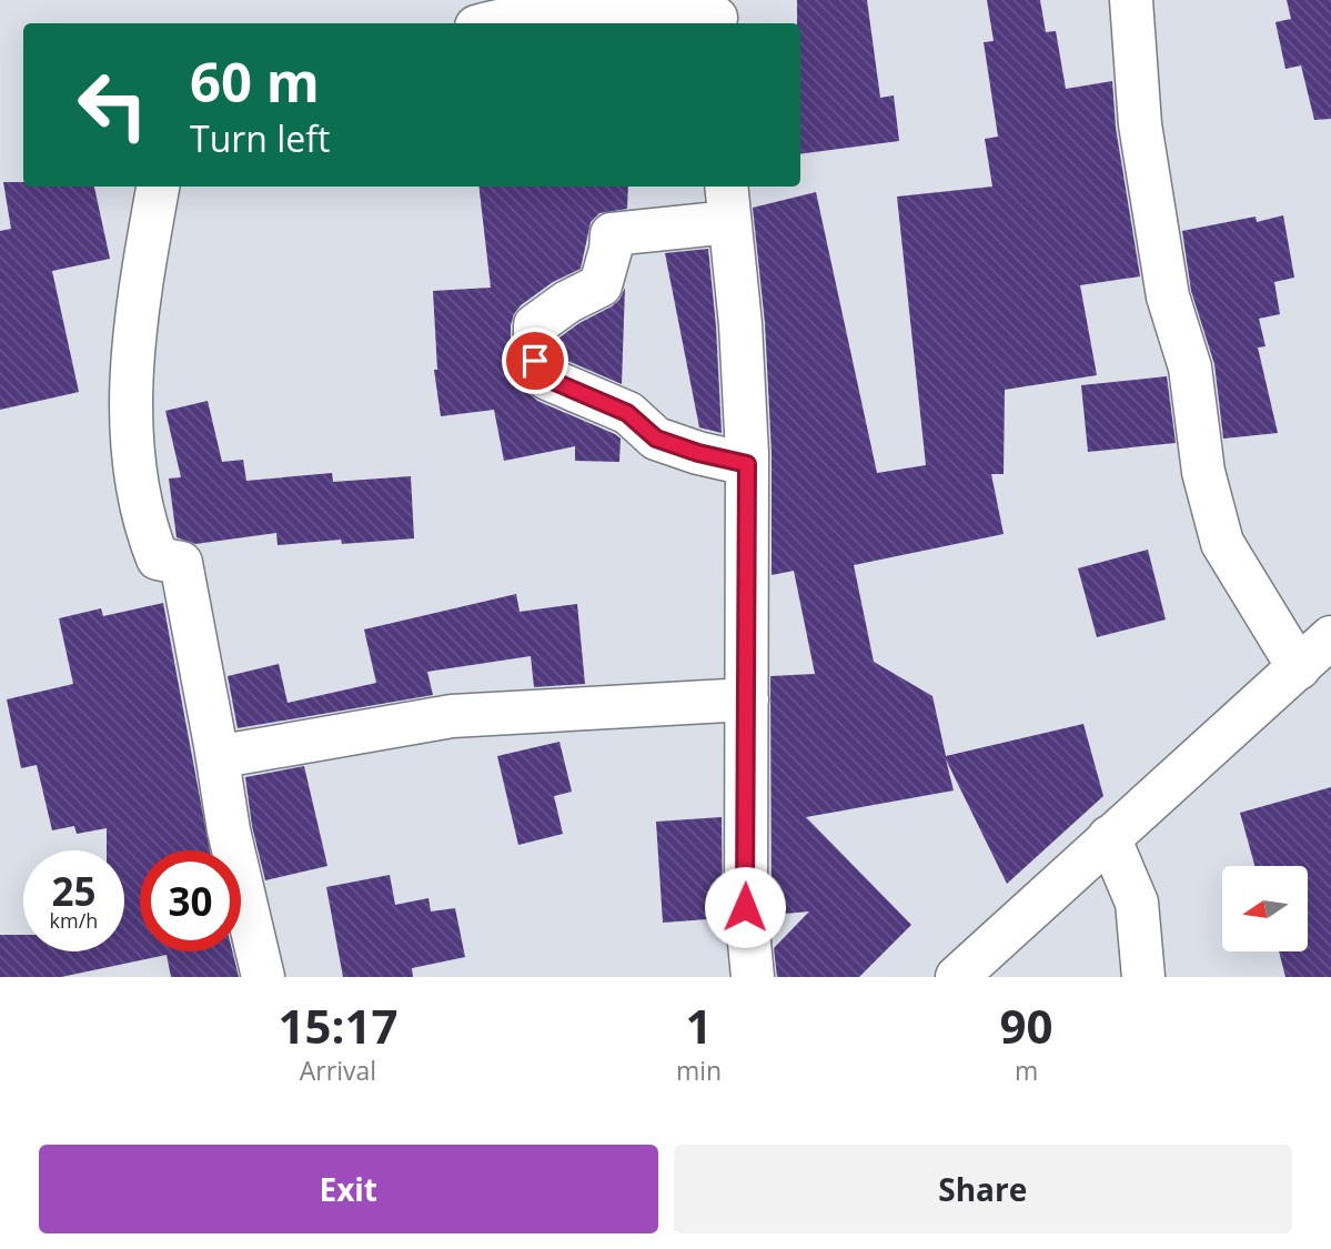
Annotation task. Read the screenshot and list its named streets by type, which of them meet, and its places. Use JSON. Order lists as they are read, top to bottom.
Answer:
{
  "north": "left",
  "page": {
    "turn": ["60 m", "Turn left"],
    "speed": "25 km/h",
    "limit": "30",
    "eta": [
      "15:17",
      "Arrival",
      "1",
      "min",
      "90",
      "m"
    ],
    "buttons": ["Exit", "Share"]
  }
}
